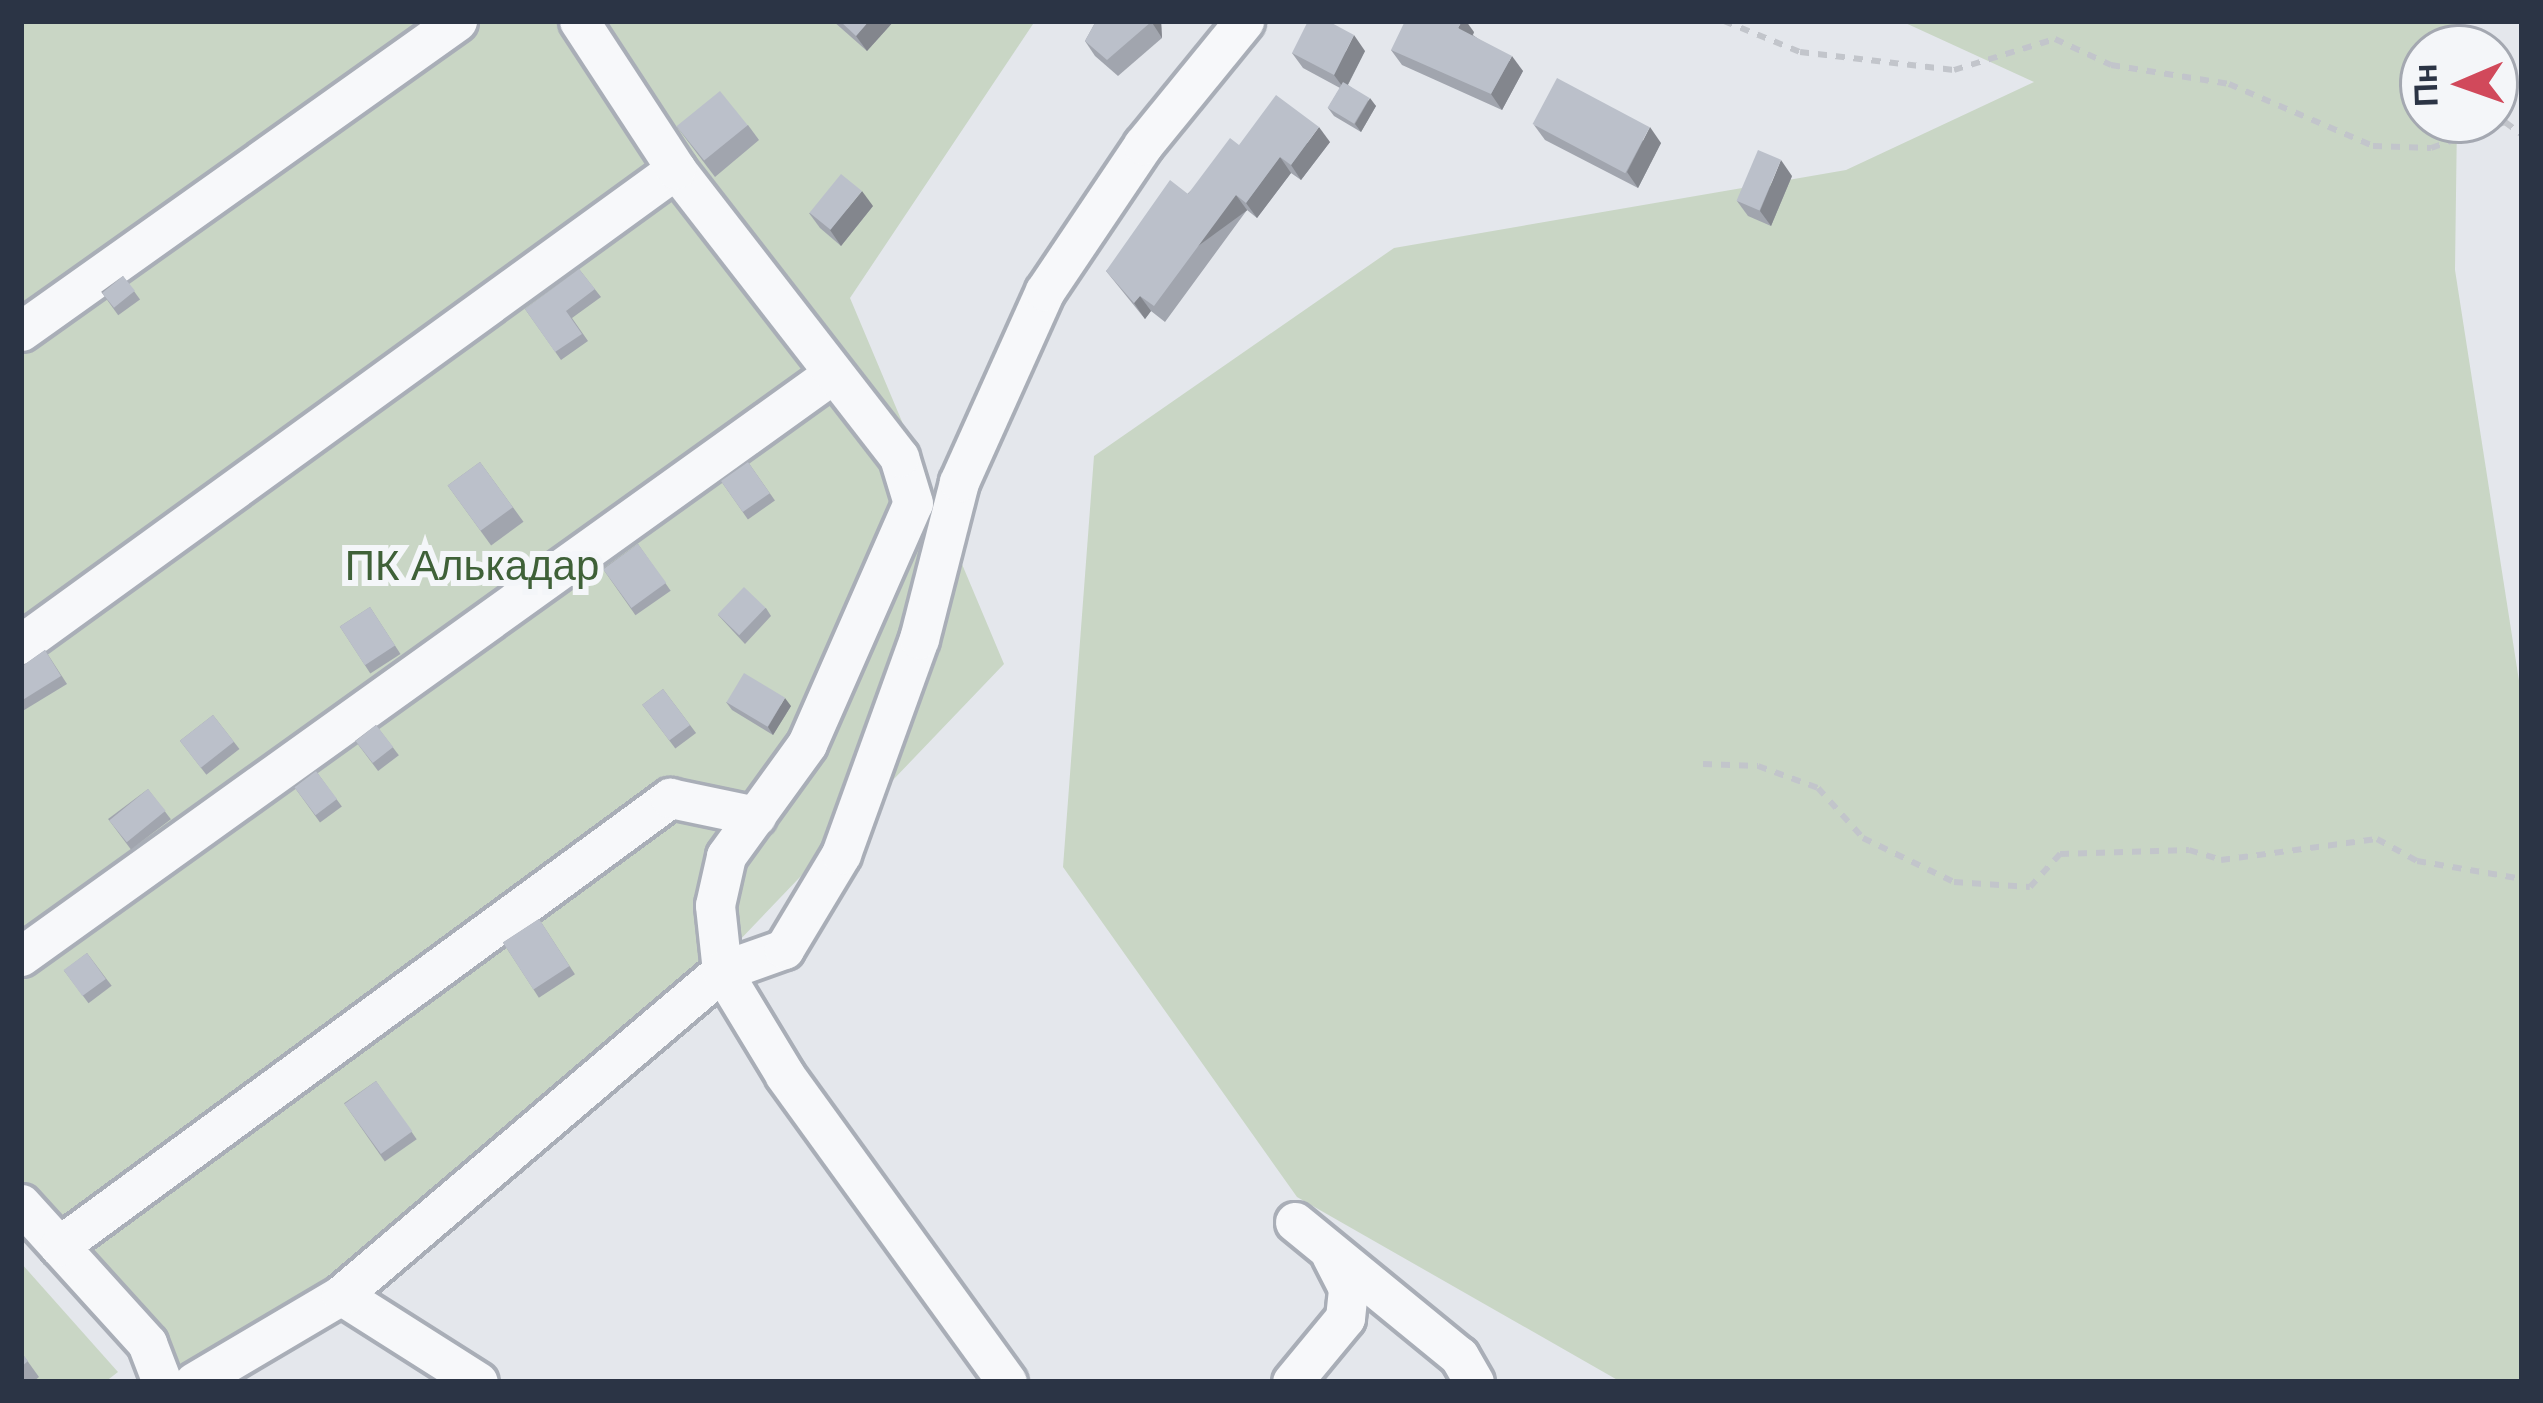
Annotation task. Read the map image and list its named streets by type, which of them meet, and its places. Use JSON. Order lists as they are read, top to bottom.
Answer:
{
  "parks": ["ПК Алькадар"],
  "north": "left"
}
